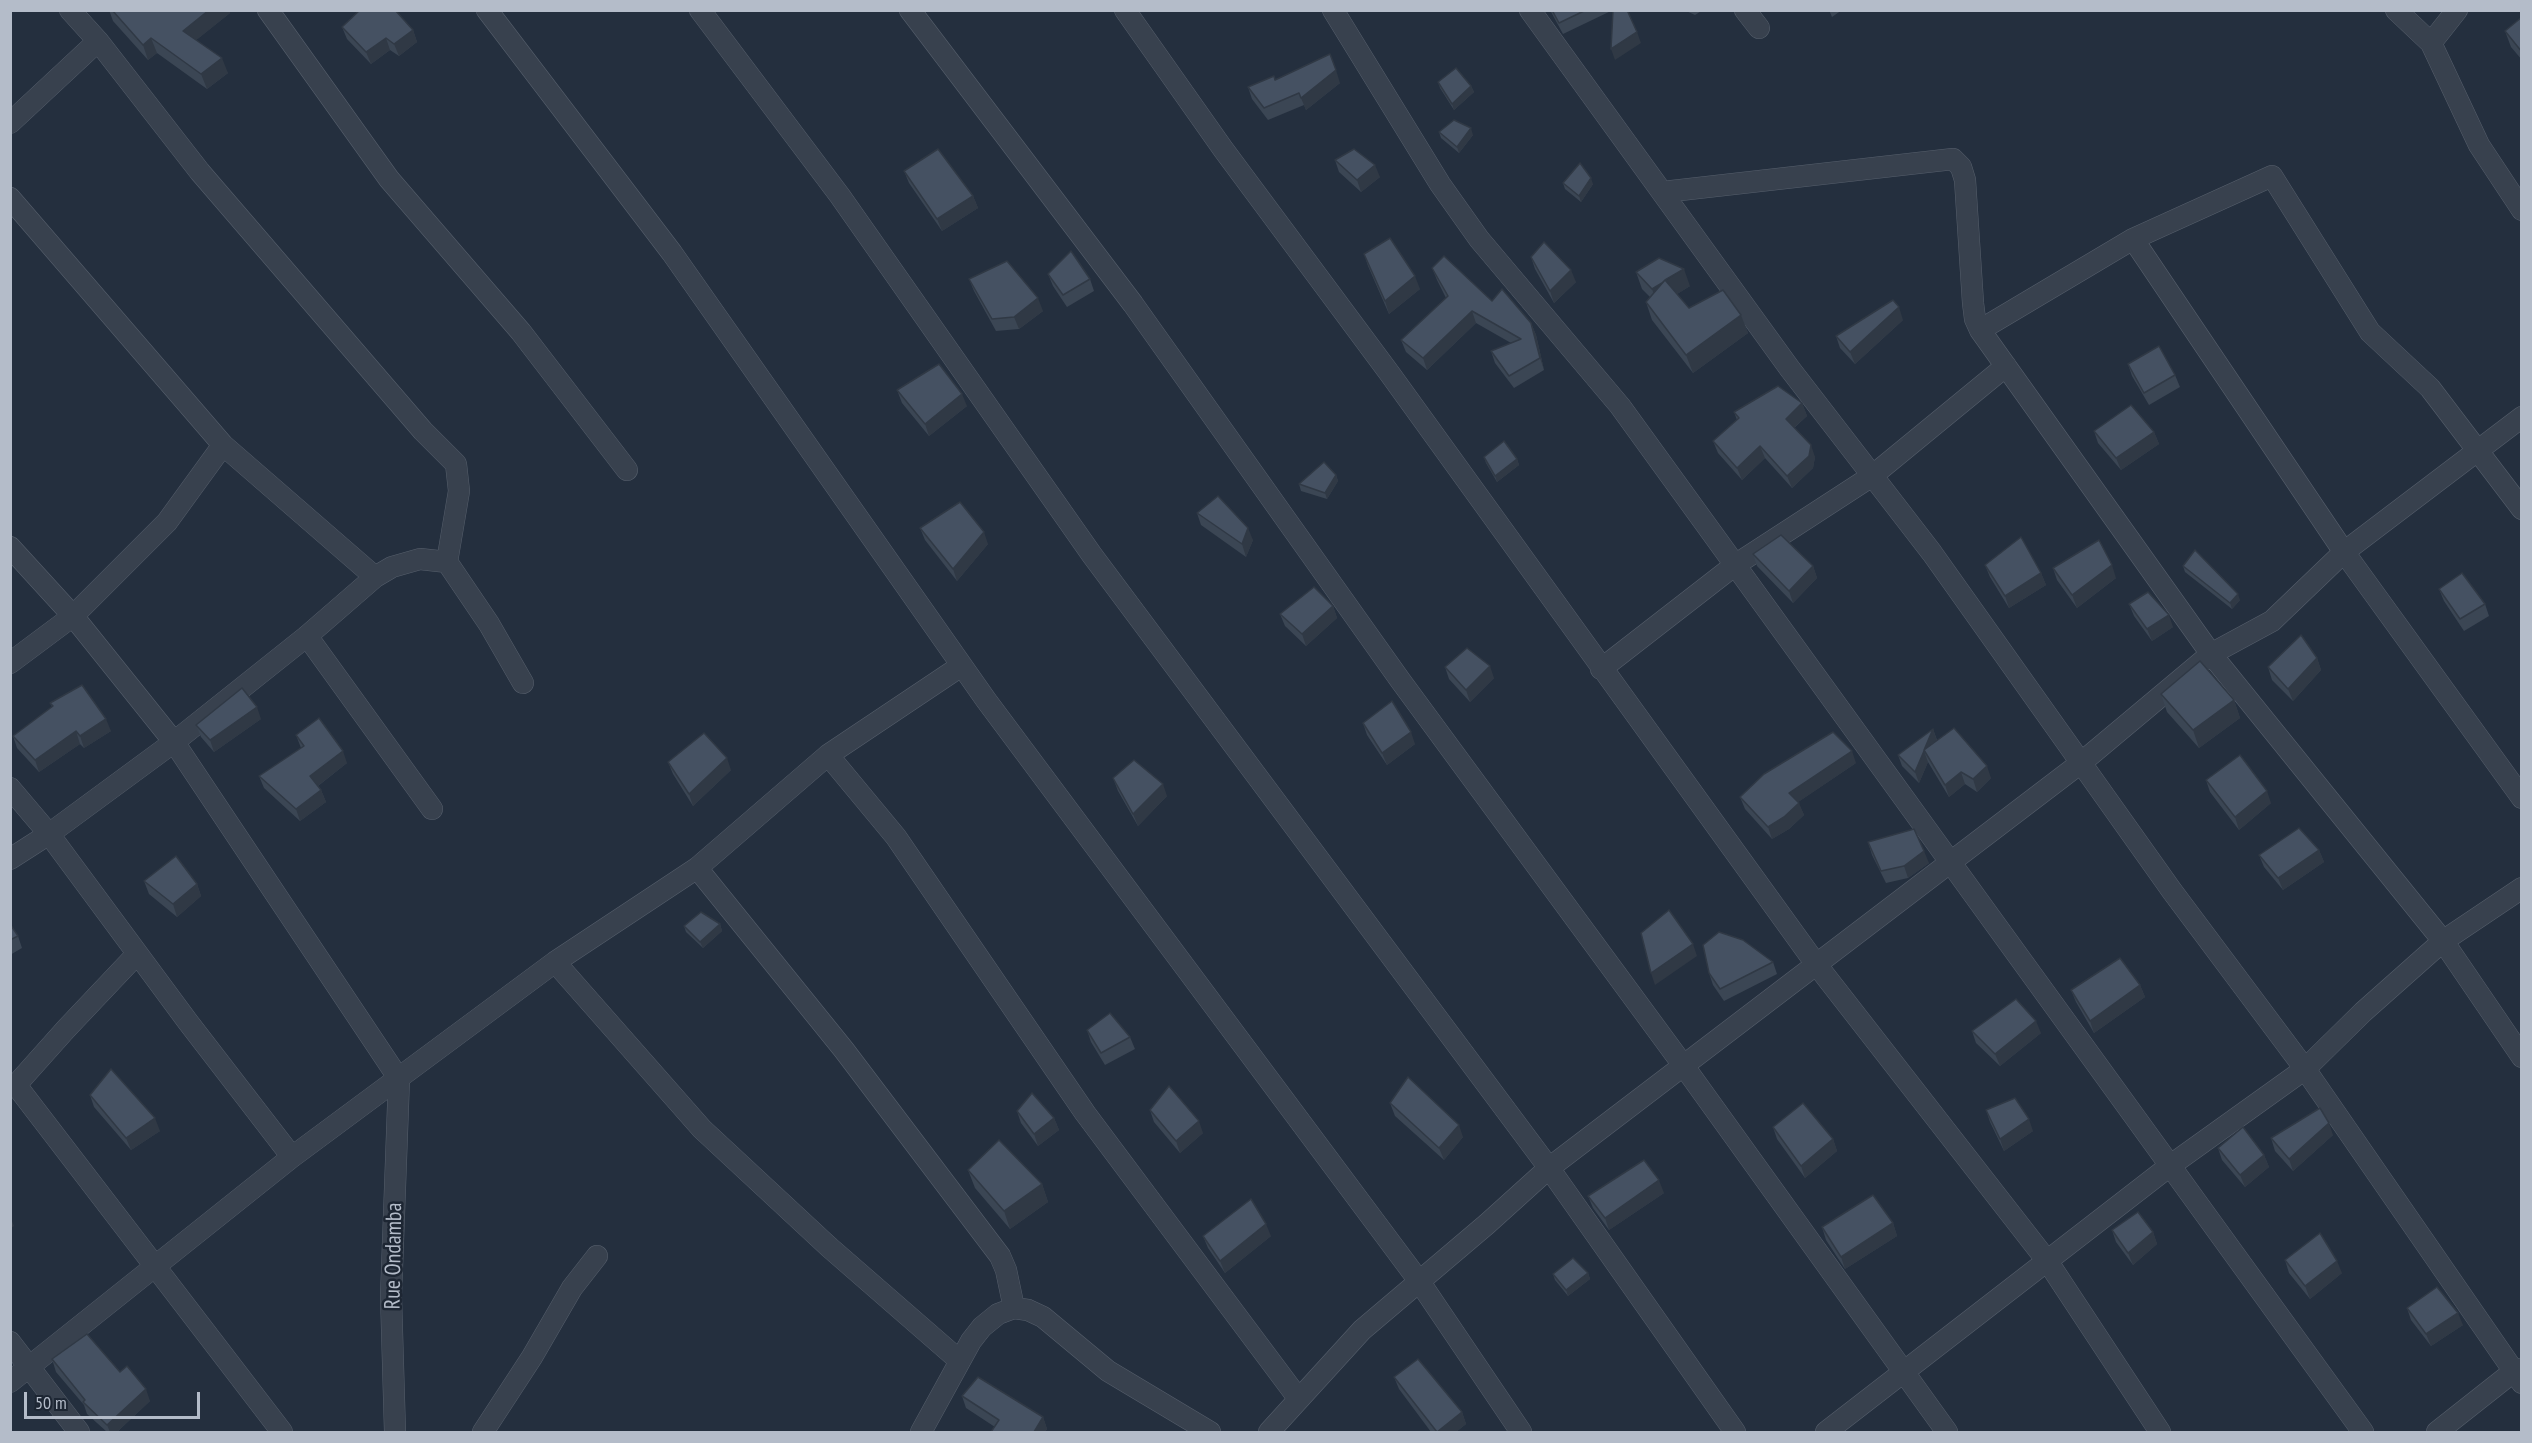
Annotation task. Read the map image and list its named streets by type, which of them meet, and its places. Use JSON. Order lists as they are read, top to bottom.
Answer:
{
  "streets": {
    "street": ["Rue Ondamba"]
  },
  "scale_bar": "50 m"
}
